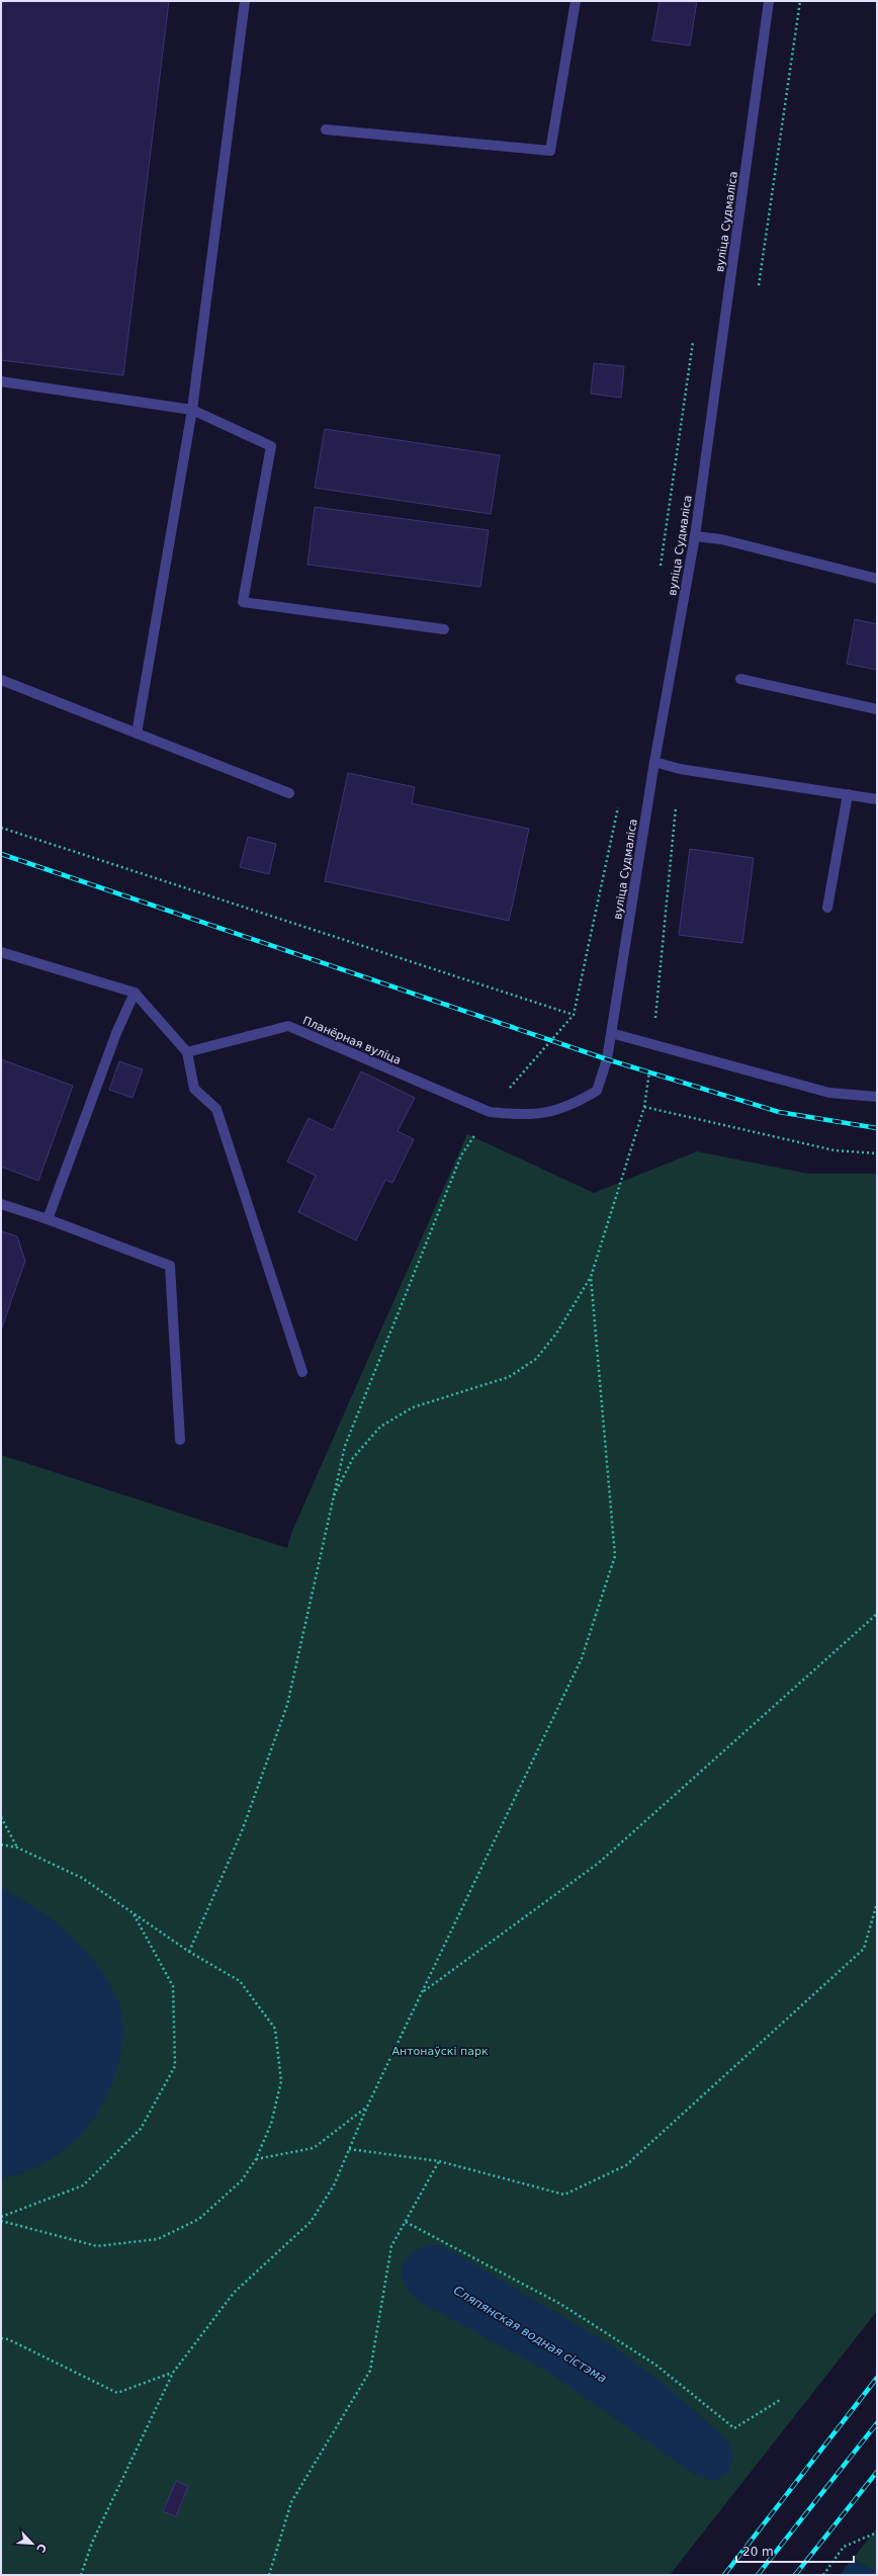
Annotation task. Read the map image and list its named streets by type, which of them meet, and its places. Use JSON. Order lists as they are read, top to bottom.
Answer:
{
  "streets": {
    "street": ["вуліца Судмаліса", "Планёрная вуліца"]
  },
  "crossings": [
    ["вуліца Судмаліса", "Планёрная вуліца"]
  ],
  "water": ["Сляпянская водная сістэма"],
  "parks": ["Антонаўскі парк"],
  "scale_bar": "20 m",
  "north": "bottom right"
}
